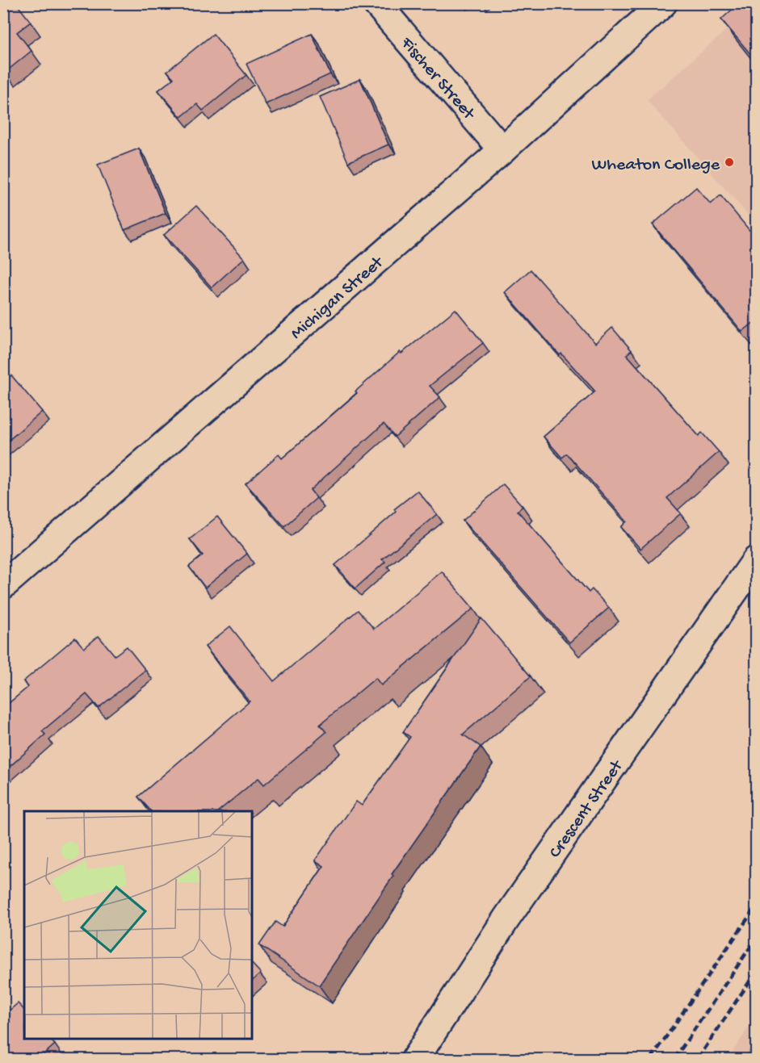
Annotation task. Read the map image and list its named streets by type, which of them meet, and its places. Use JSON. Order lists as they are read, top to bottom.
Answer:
{
  "streets": {
    "street": ["Fischer Street", "Michigan Street", "Crescent Street"]
  },
  "crossings": [
    ["Fischer Street", "Michigan Street"]
  ],
  "places": ["Wheaton College"]
}
